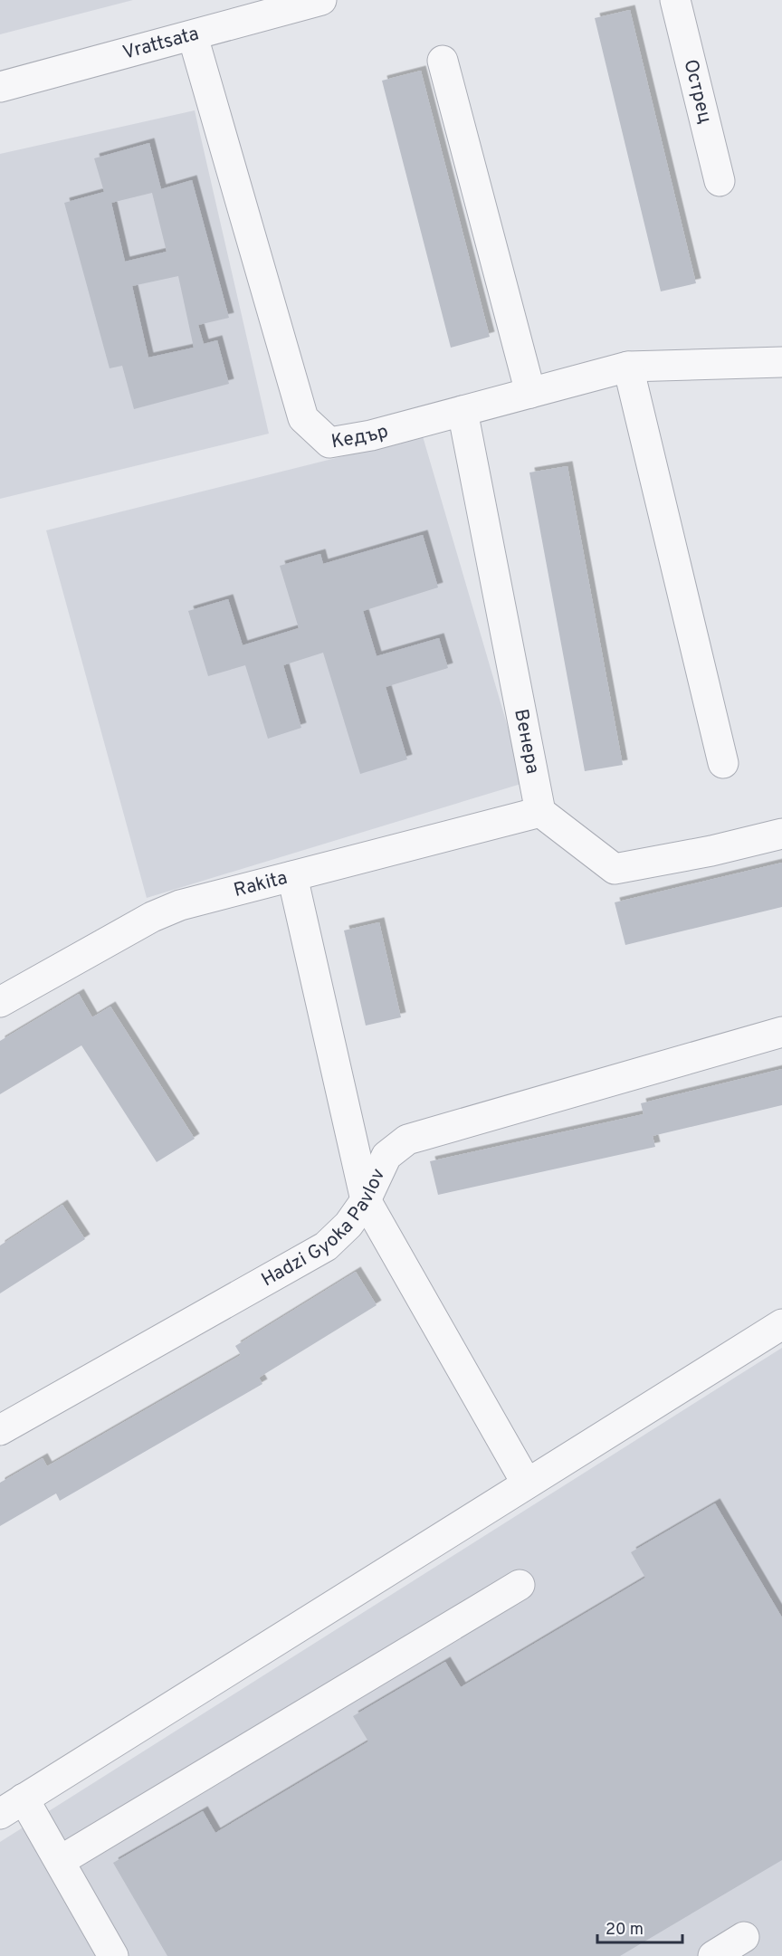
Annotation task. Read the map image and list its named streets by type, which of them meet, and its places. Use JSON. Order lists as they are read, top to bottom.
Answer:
{
  "streets": {
    "street": [
      "Vrattsata",
      "Острец",
      "Кедър",
      "Венера",
      "Rakita",
      "Hadzi Gyoka Pavlov"
    ]
  },
  "crossings": [
    ["Vrattsata", "Кедър"],
    ["Кедър", "Венера"],
    ["Венера", "Rakita"]
  ],
  "scale_bar": "20 m"
}
